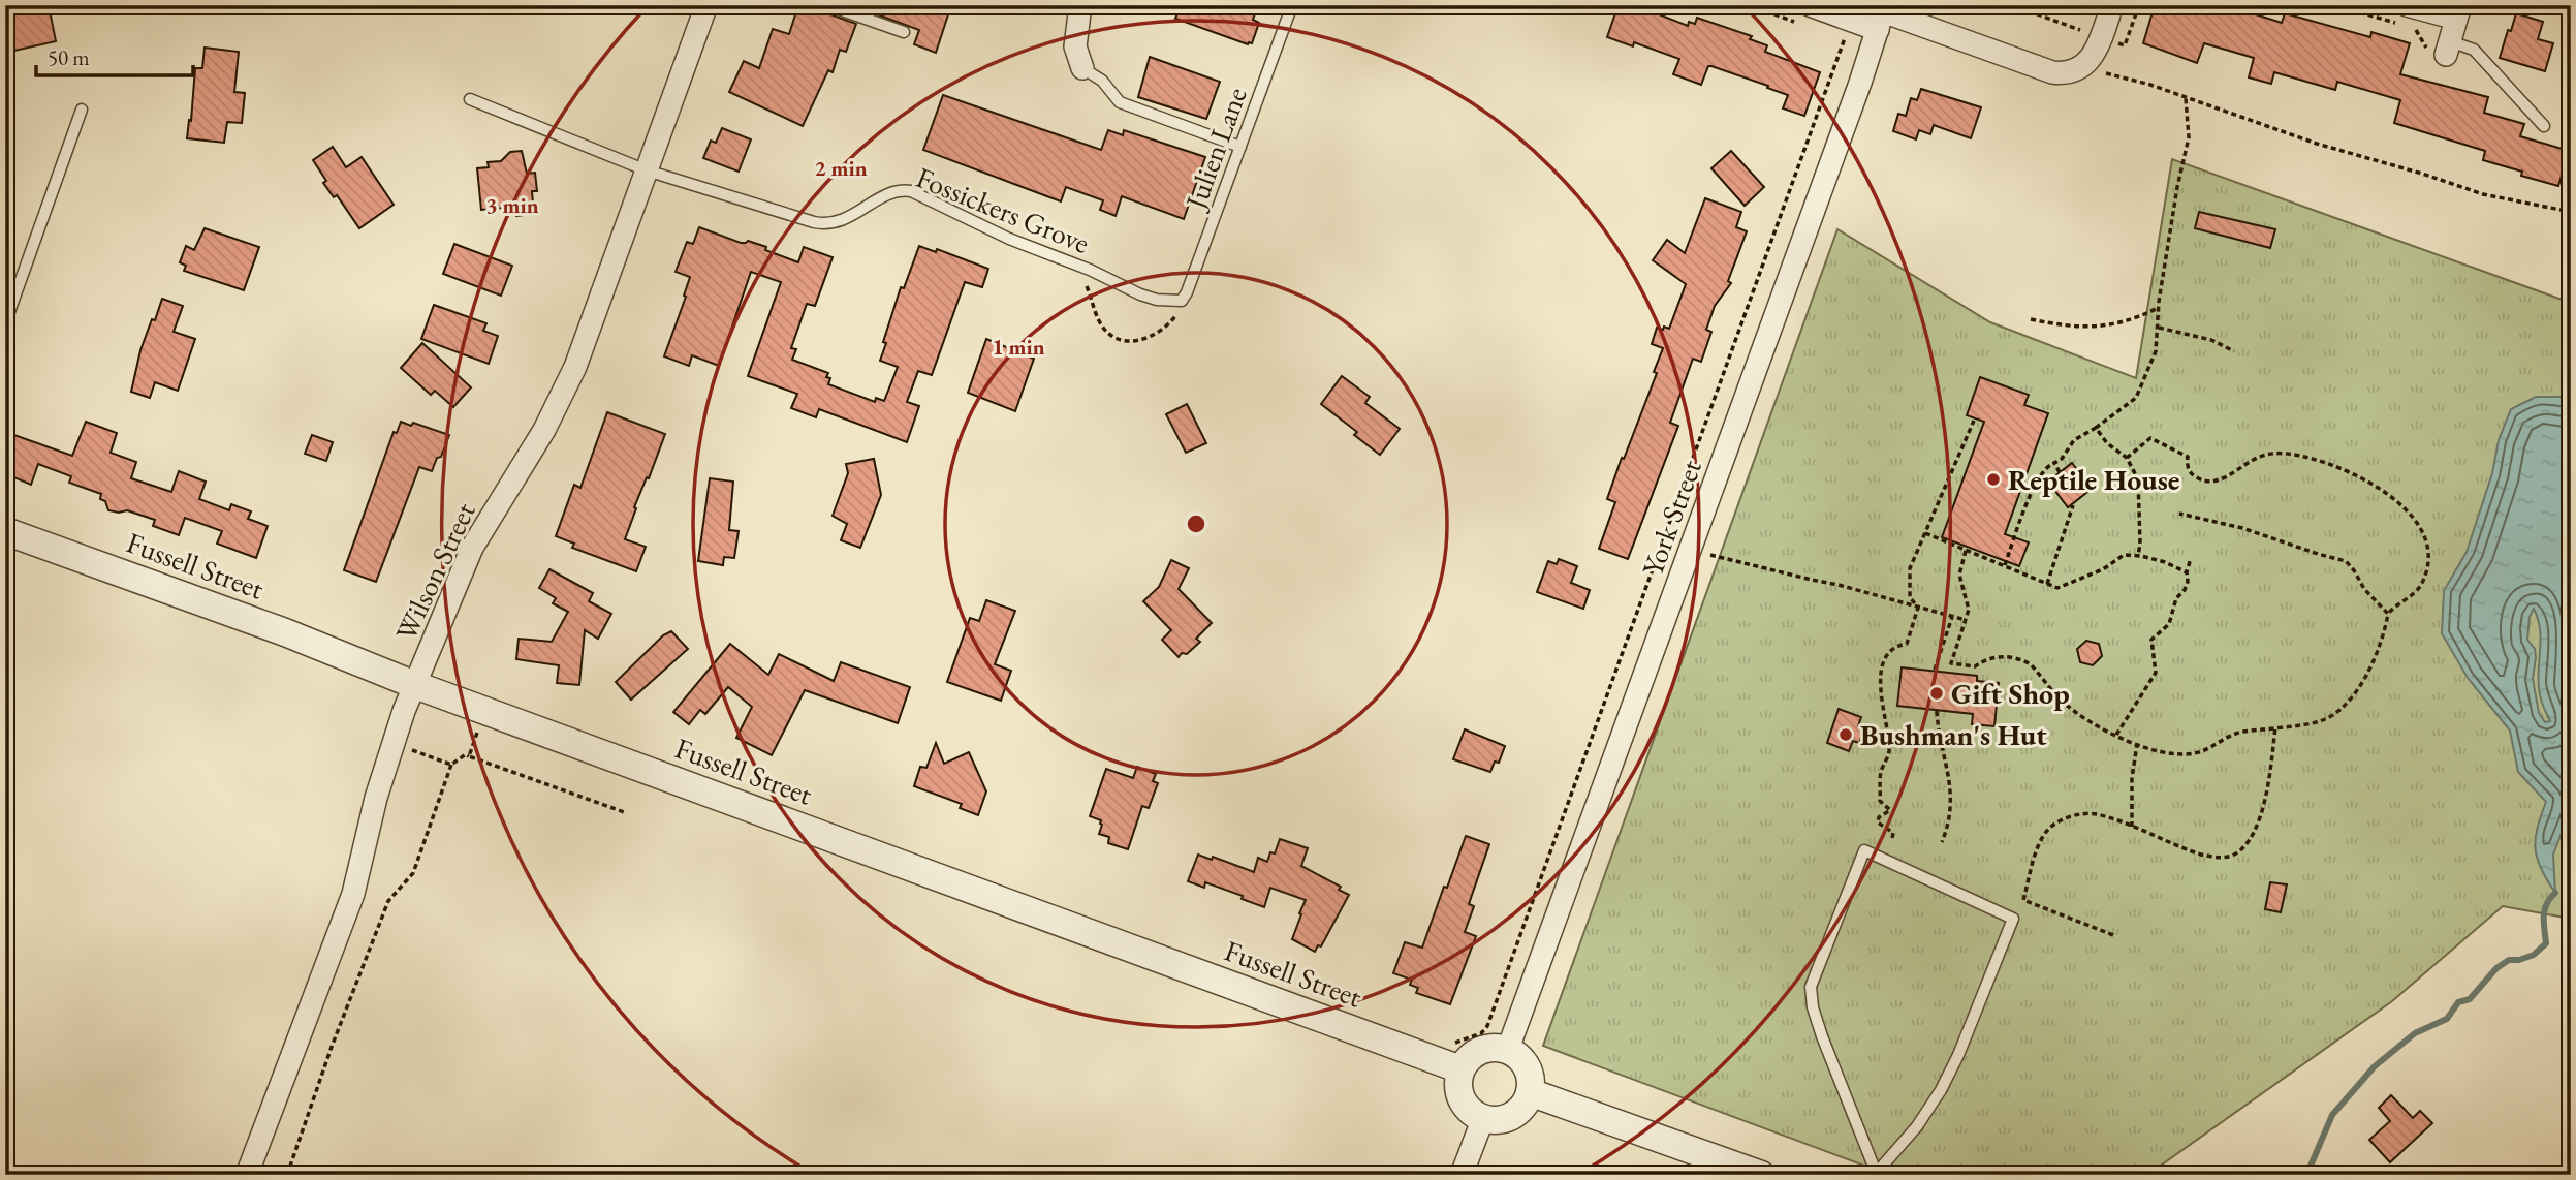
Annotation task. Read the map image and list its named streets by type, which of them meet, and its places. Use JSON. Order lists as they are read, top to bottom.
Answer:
{
  "streets": {
    "street": ["York Street", "Fussell Street", "Wilson Street"],
    "lane": ["Julien Lane", "Fossickers Grove"]
  },
  "crossings": [
    ["Julien Lane", "Fossickers Grove"],
    ["Fossickers Grove", "Wilson Street"],
    ["York Street", "Fussell Street"],
    ["Fussell Street", "Wilson Street"]
  ],
  "places": ["Reptile House", "Gift Shop", "Bushman's Hut"],
  "scale_bar": "50 m",
  "rings": ["2 min", "3 min", "1 min"]
}
